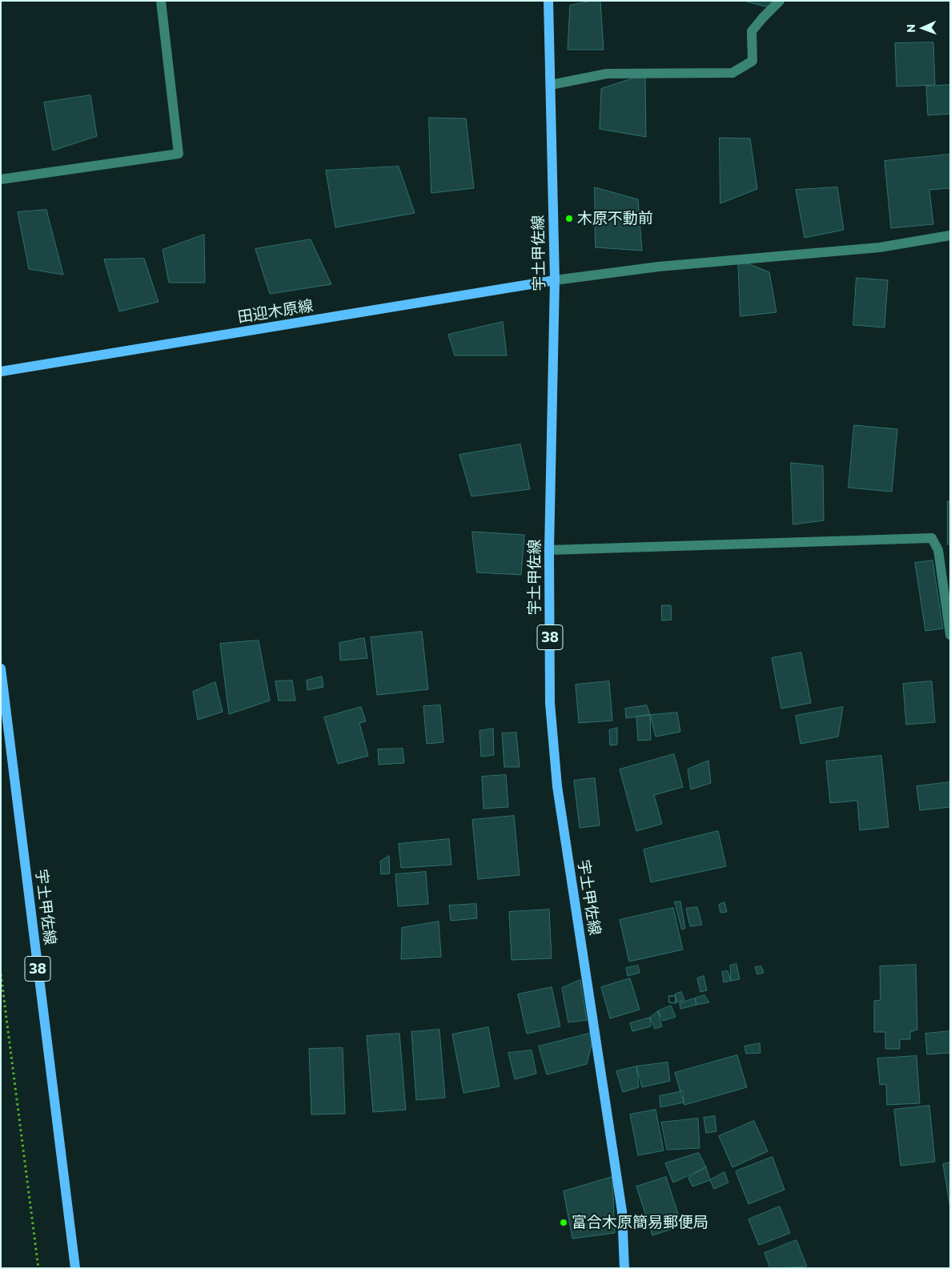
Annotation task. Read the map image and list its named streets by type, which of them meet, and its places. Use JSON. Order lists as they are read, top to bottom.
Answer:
{
  "streets": {
    "main road": ["宇土甲佐線", "田迎木原線", "38"]
  },
  "crossings": [
    ["宇土甲佐線", "田迎木原線"]
  ],
  "places": ["木原不動前", "富合木原簡易郵便局"],
  "north": "left"
}
